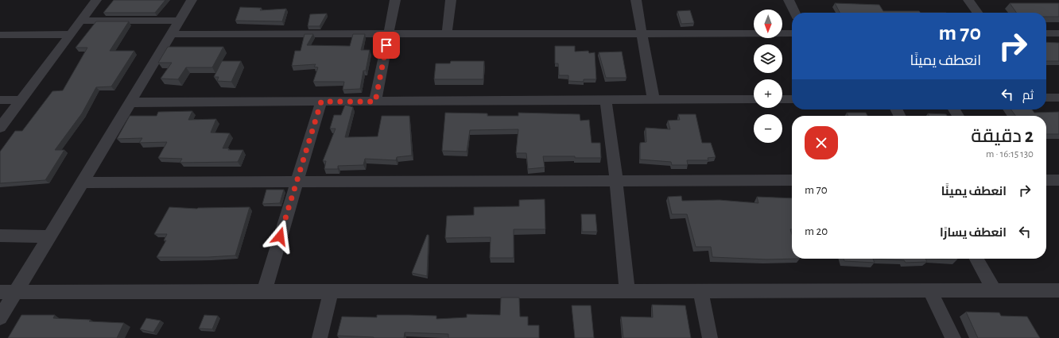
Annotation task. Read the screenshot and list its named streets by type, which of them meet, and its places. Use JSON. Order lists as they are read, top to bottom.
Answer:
{
  "north": "bottom",
  "page": {
    "map_buttons": ["+", "−"],
    "turn": ["70 m", "انعطف يمينًا"],
    "then": "ثم",
    "heading": ["2 دقيقة", "130 m · 16:15"],
    "list": [
      {
        "name": "انعطف يمينًا",
        "value": "70 m"
      },
      {
        "name": "انعطف يسارًا",
        "value": "20 m"
      }
    ]
  }
}
